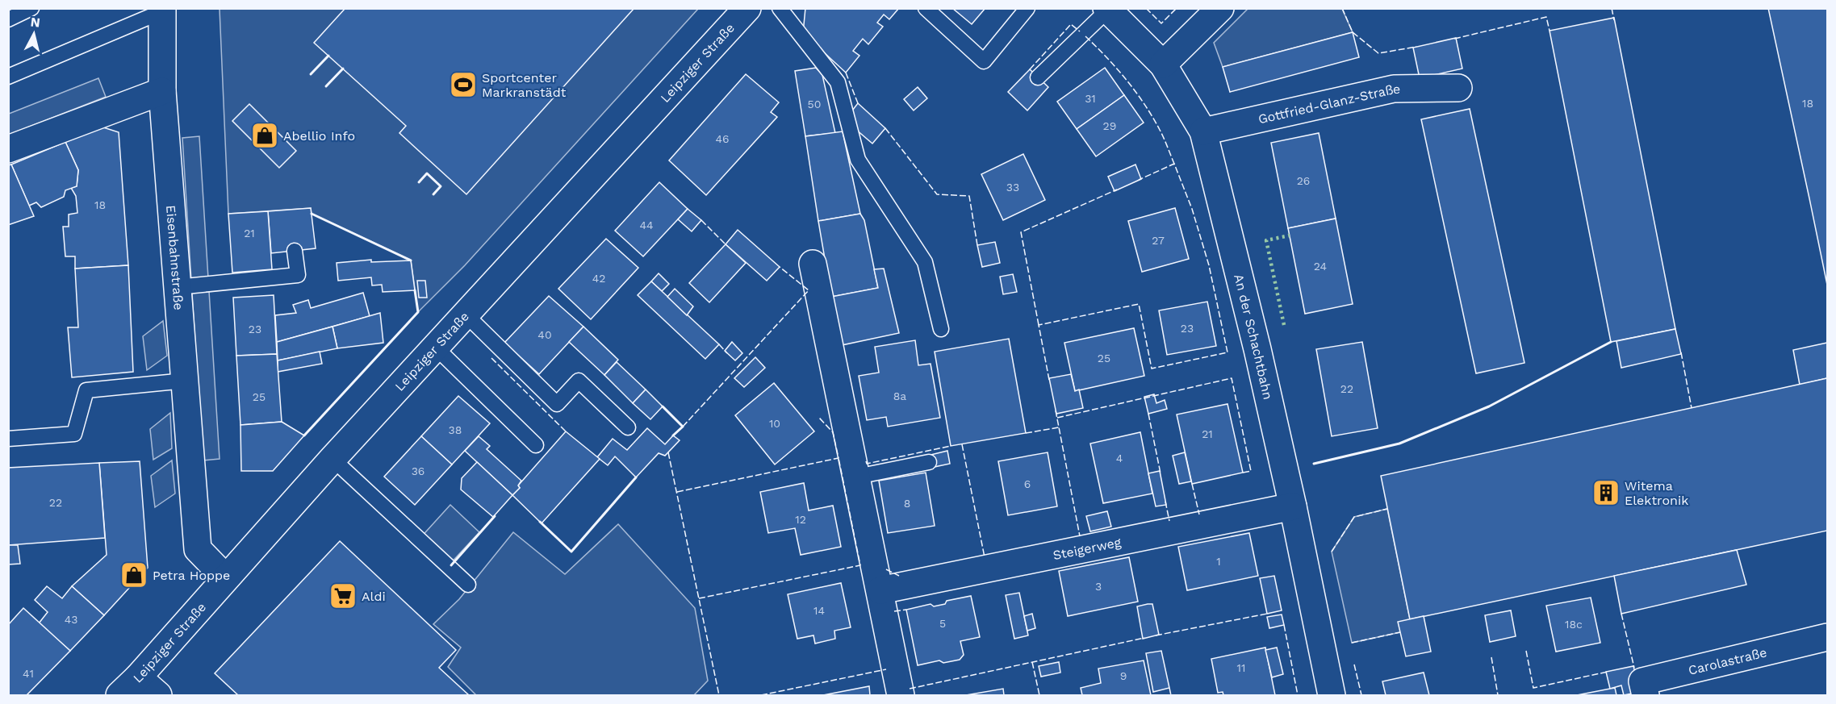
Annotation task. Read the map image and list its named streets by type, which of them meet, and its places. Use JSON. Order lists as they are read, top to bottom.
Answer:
{
  "streets": {
    "street": [
      "Leipziger Straße",
      "Gottfried-Glanz-Straße",
      "Eisenbahnstraße",
      "An der Schachtbahn",
      "Steigerweg",
      "Carolastraße"
    ]
  },
  "crossings": [
    ["Leipziger Straße", "Eisenbahnstraße"],
    ["Gottfried-Glanz-Straße", "An der Schachtbahn"],
    ["An der Schachtbahn", "Steigerweg"]
  ],
  "places": {
    "sports": ["Sportcenter Markranstädt"],
    "shop": ["Abellio Info", "Petra Hoppe"],
    "building": ["Witema Elektronik"],
    "supermarket": ["Aldi"]
  },
  "house_numbers": [
    "31",
    "18",
    "50",
    "29",
    "46",
    "26",
    "33",
    "18",
    "44",
    "21",
    "27",
    "24",
    "42",
    "23",
    "23",
    "40",
    "25",
    "22",
    "8a",
    "25",
    "10",
    "38",
    "21",
    "4",
    "36",
    "6",
    "22",
    "8",
    "12",
    "1",
    "3",
    "14",
    "43",
    "5",
    "18c",
    "11",
    "41",
    "9"
  ],
  "north": "top"
}
